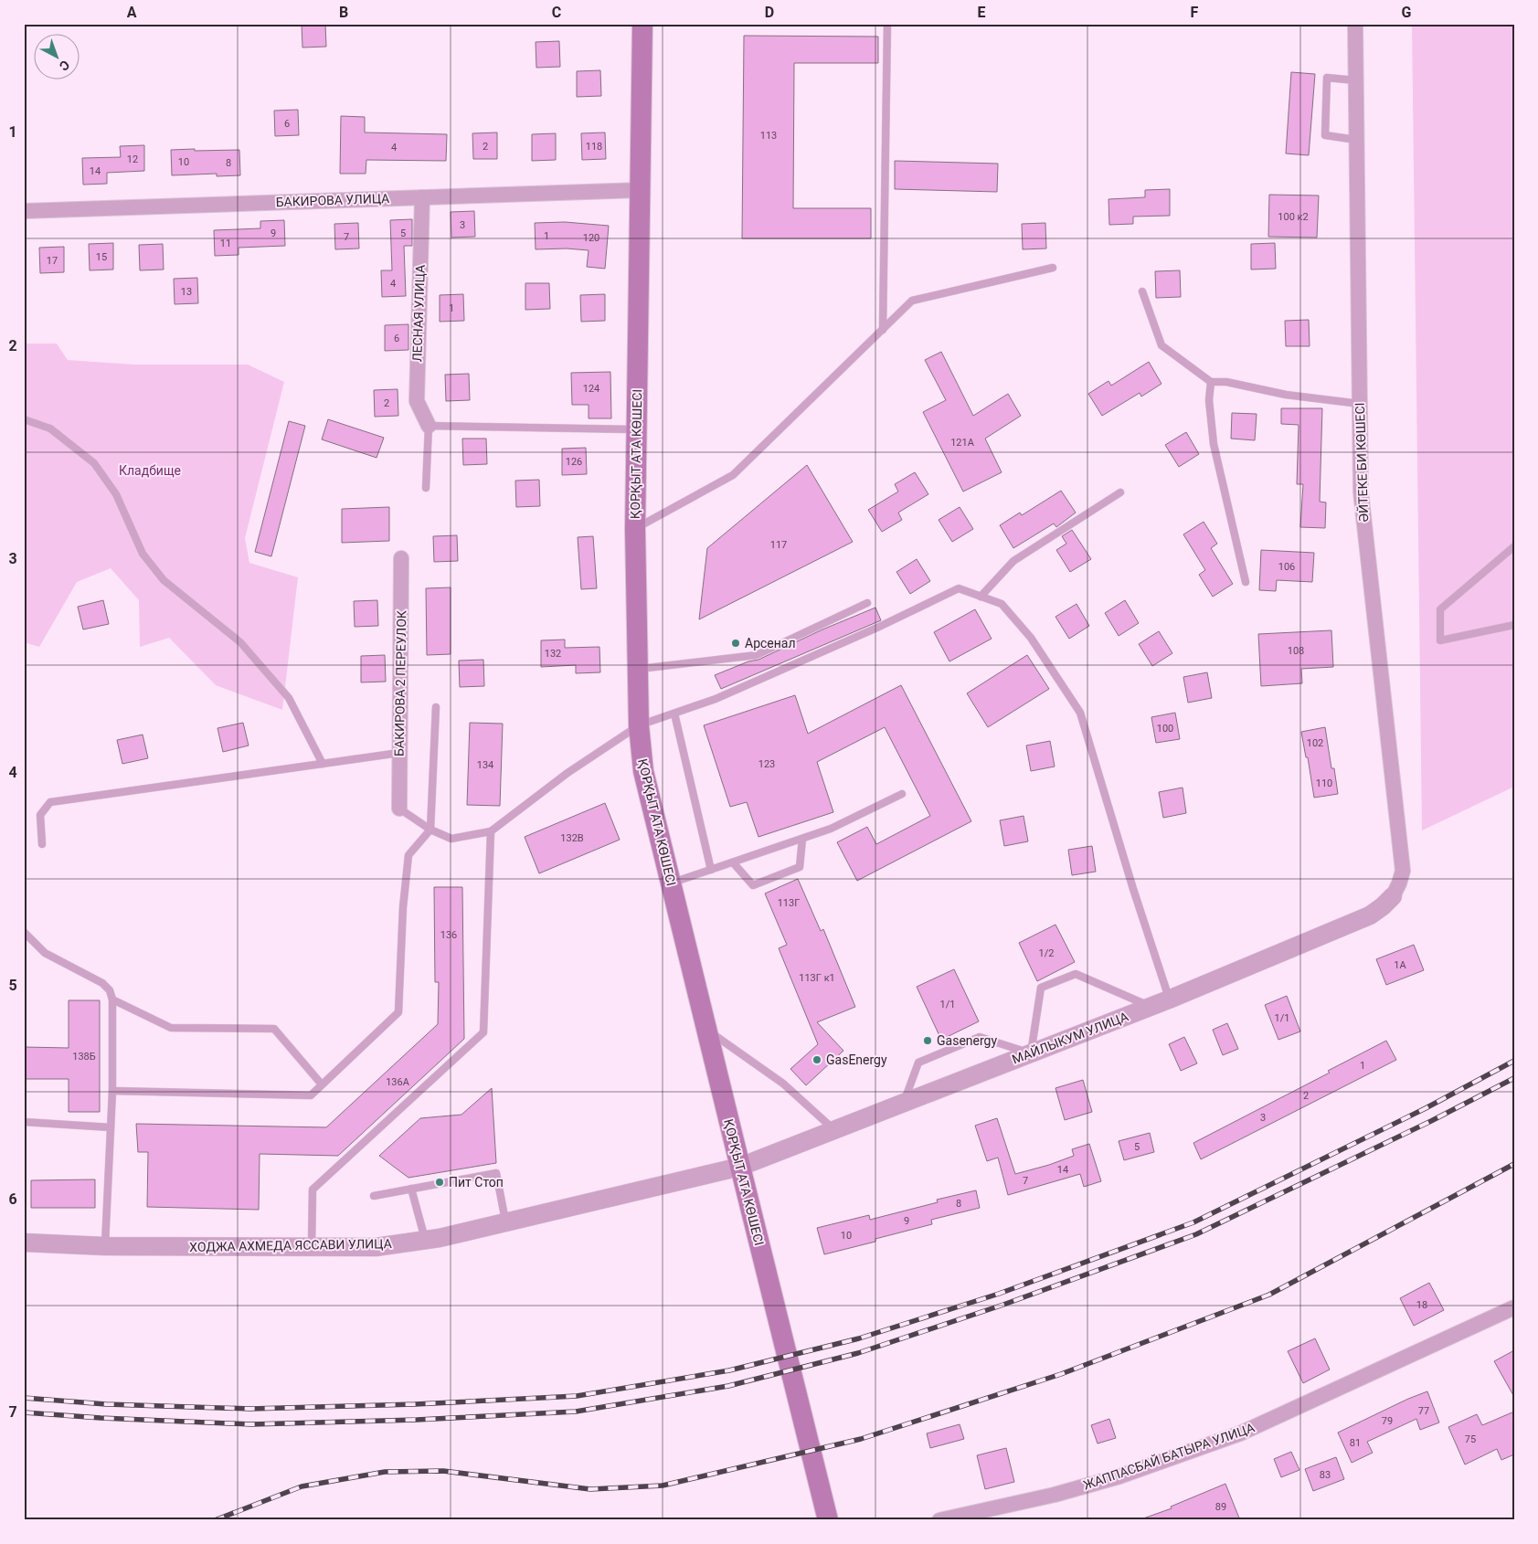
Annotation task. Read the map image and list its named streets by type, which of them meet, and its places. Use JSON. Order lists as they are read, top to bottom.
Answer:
{
  "streets": {
    "main road": ["ҚОРҚЫТ АТА КӨШЕСІ"],
    "street": [
      "БАКИРОВА УЛИЦА",
      "ЛЕСНАЯ УЛИЦА",
      "ӘЙТЕКЕ БИ КӨШЕСІ",
      "БАКИРОВА 2 ПЕРЕУЛОК",
      "МАЙЛЫКУМ УЛИЦА",
      "ХОДЖА АХМЕДА ЯССАВИ УЛИЦА",
      "ЖАППАСБАЙ БАТЫРА УЛИЦА"
    ]
  },
  "crossings": [
    ["БАКИРОВА УЛИЦА", "ЛЕСНАЯ УЛИЦА"],
    ["БАКИРОВА УЛИЦА", "ҚОРҚЫТ АТА КӨШЕСІ"],
    ["ҚОРҚЫТ АТА КӨШЕСІ", "МАЙЛЫКУМ УЛИЦА"],
    ["ҚОРҚЫТ АТА КӨШЕСІ", "ХОДЖА АХМЕДА ЯССАВИ УЛИЦА"],
    ["ӘЙТЕКЕ БИ КӨШЕСІ", "МАЙЛЫКУМ УЛИЦА"],
    ["МАЙЛЫКУМ УЛИЦА", "ХОДЖА АХМЕДА ЯССАВИ УЛИЦА"]
  ],
  "parks": ["Кладбище"],
  "places": [
    "Арсенал",
    "Gasenergy",
    "GasEnergy",
    "Пит Стоп"
  ],
  "house_numbers": [
    "6",
    "113",
    "2",
    "118",
    "4",
    "12",
    "10",
    "8",
    "14",
    "100 к2",
    "3",
    "9",
    "5",
    "1",
    "7",
    "120",
    "11",
    "15",
    "17",
    "4",
    "13",
    "1",
    "6",
    "124",
    "2",
    "121А",
    "126",
    "117",
    "106",
    "108",
    "132",
    "100",
    "102",
    "123",
    "134",
    "110",
    "132В",
    "113Г",
    "136",
    "1/2",
    "1А",
    "113Г к1",
    "1/1",
    "1/1",
    "138Б",
    "1",
    "136А",
    "2",
    "3",
    "5",
    "14",
    "7",
    "8",
    "9",
    "10",
    "18",
    "77",
    "79",
    "75",
    "81",
    "83",
    "89"
  ],
  "north": "bottom right",
  "grid": {
    "columns": [
      "A",
      "B",
      "C",
      "D",
      "E",
      "F",
      "G"
    ],
    "rows": [
      "1",
      "2",
      "3",
      "4",
      "5",
      "6",
      "7"
    ]
  }
}
